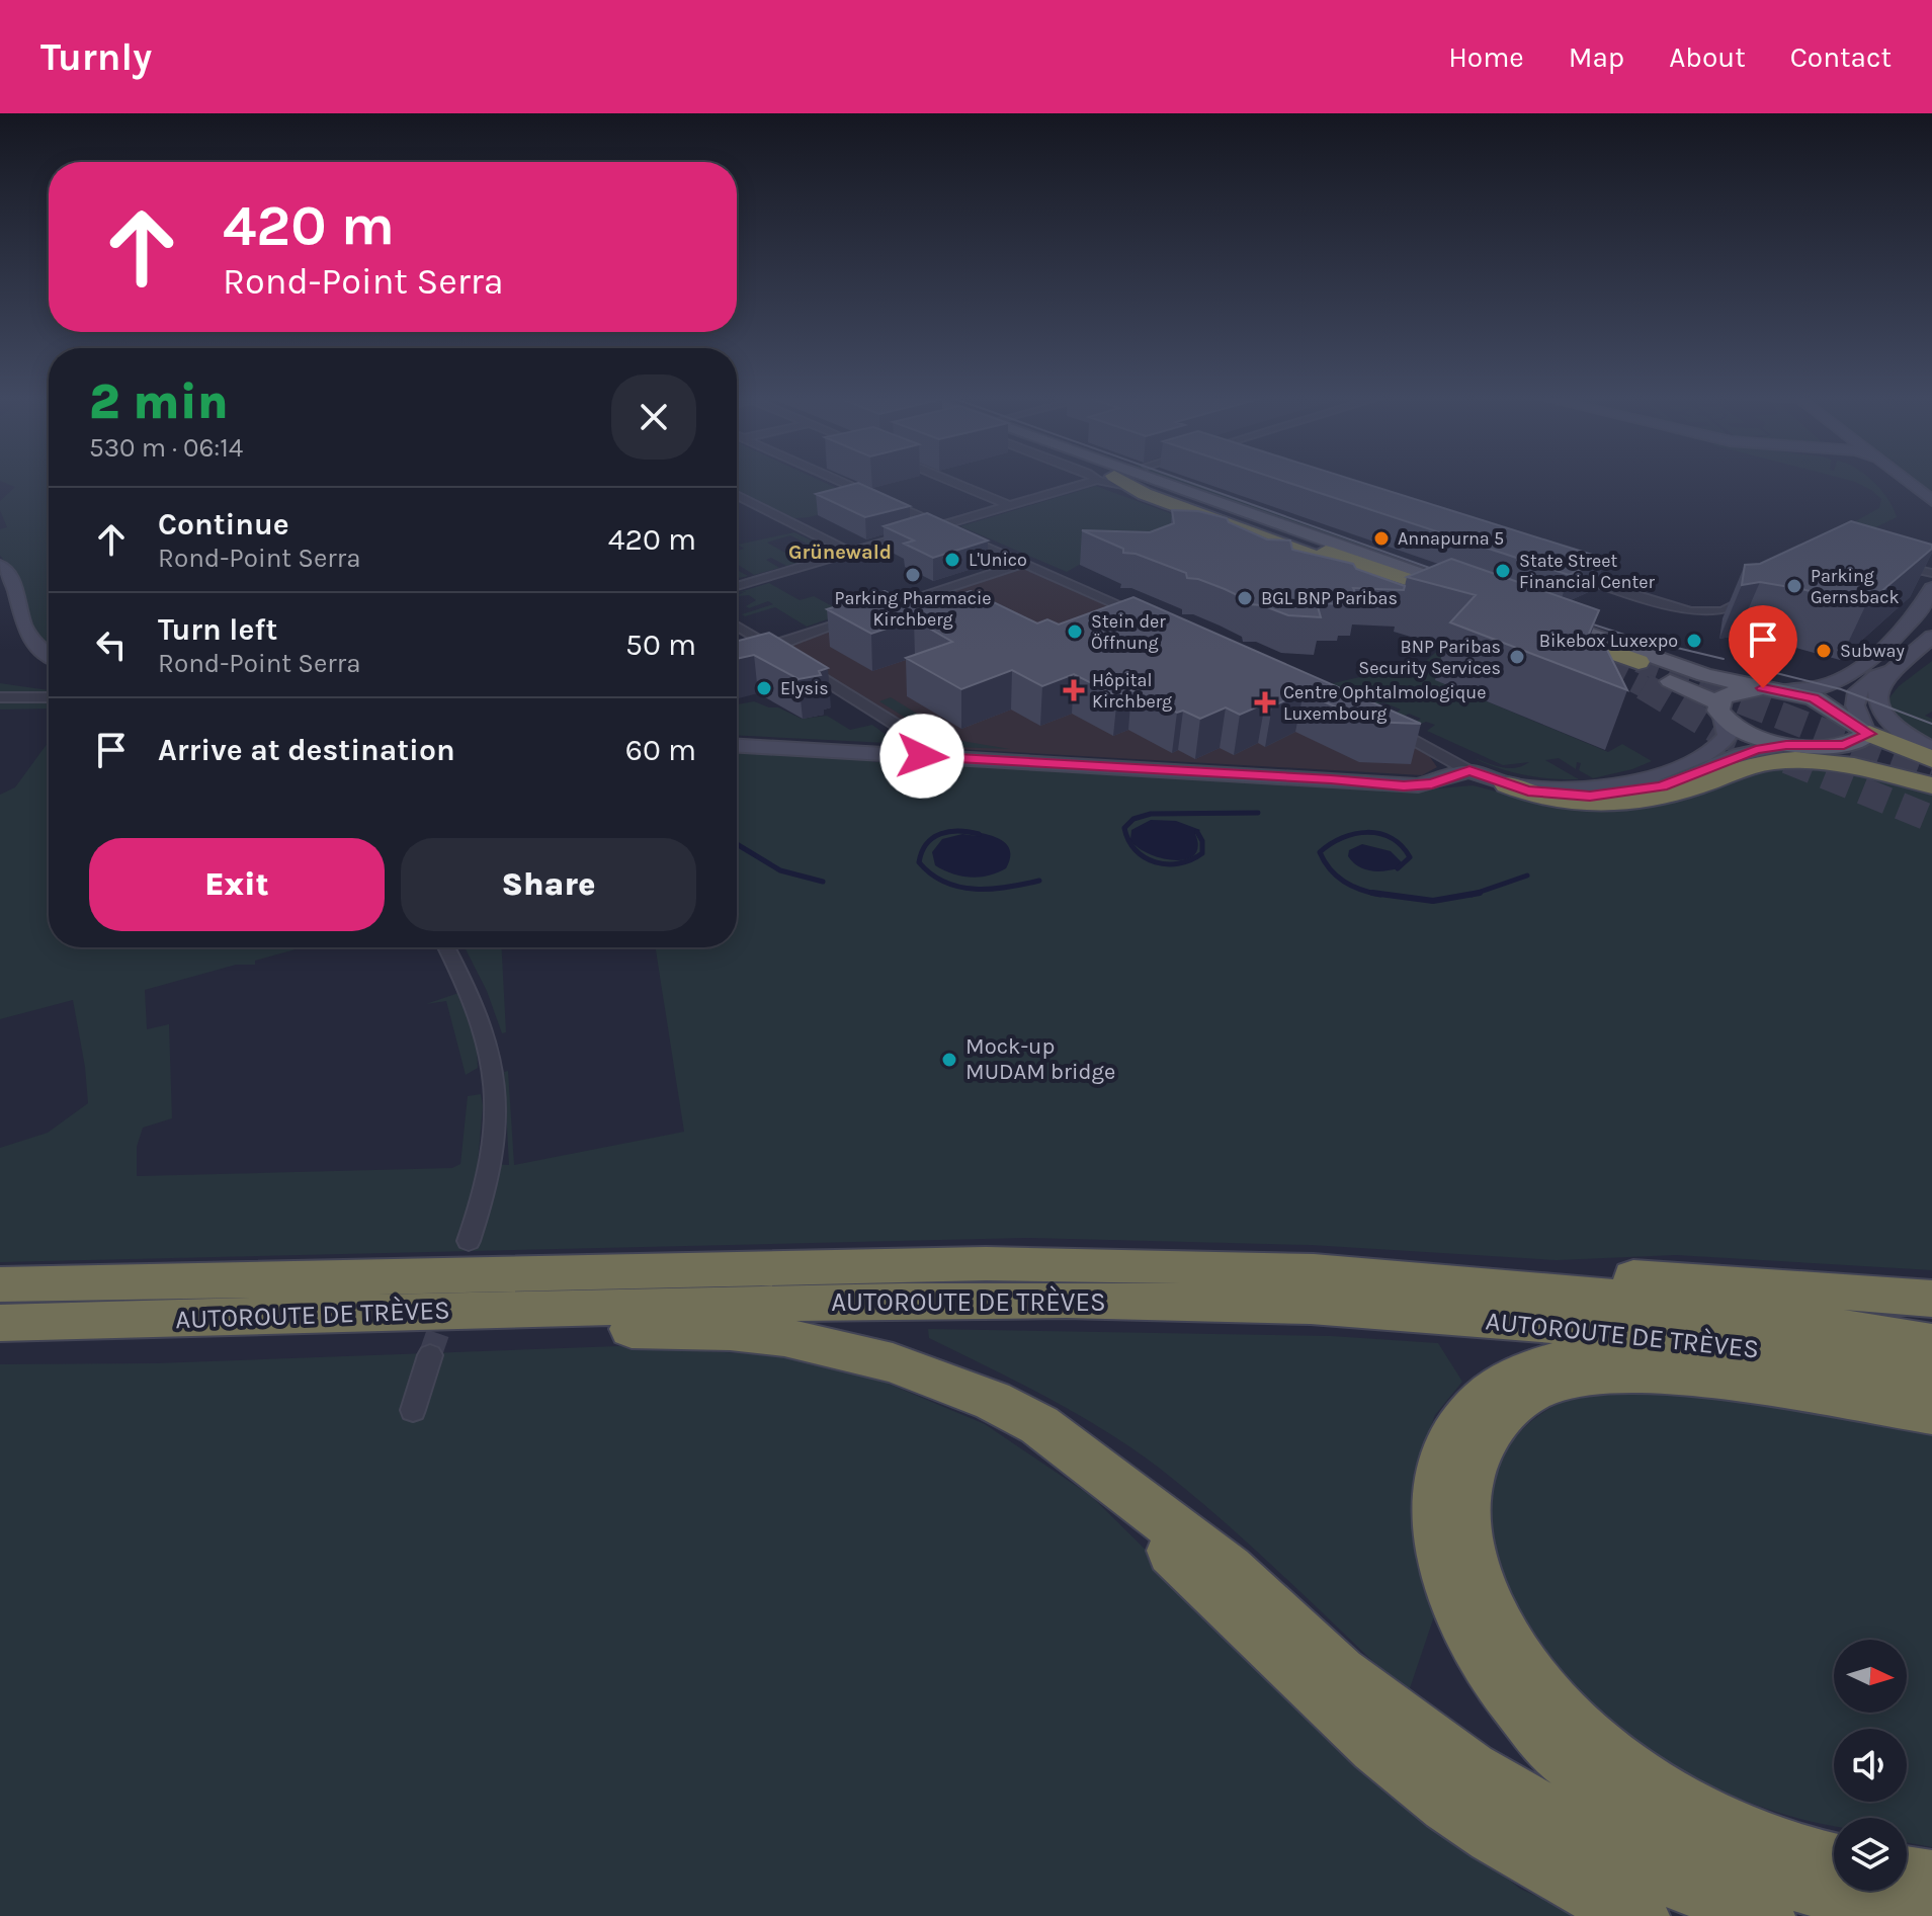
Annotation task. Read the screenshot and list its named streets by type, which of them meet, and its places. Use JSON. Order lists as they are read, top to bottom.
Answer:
{
  "streets": {
    "highway": ["AUTOROUTE DE TRÈVES"]
  },
  "districts": ["Grünewald"],
  "places": {
    "other": [
      "Annapurna 5",
      "L'Unico",
      "State Street Financial Center",
      "Parking Pharmacie Kirchberg",
      "Parking Gernsback",
      "BGL BNP Paribas",
      "Stein der Öffnung",
      "Bikebox Luxexpo",
      "Subway",
      "BNP Paribas Security Services",
      "Elysis",
      "Mock-up MUDAM bridge"
    ],
    "health": ["Hôpital Kirchberg", "Centre Ophtalmologique Luxembourg"]
  },
  "north": "right",
  "page": {
    "header": "Turnly",
    "nav": [
      "Home",
      "Map",
      "About",
      "Contact"
    ],
    "turn": ["420 m", "Rond-Point Serra"],
    "heading": ["2 min", "530 m · 06:14"],
    "list": [
      {
        "name": "Continue",
        "note": "Rond-Point Serra",
        "value": "420 m"
      },
      {
        "name": "Turn left",
        "note": "Rond-Point Serra",
        "value": "50 m"
      },
      {
        "name": "Arrive at destination",
        "value": "60 m"
      }
    ],
    "buttons": ["Exit", "Share"]
  }
}
